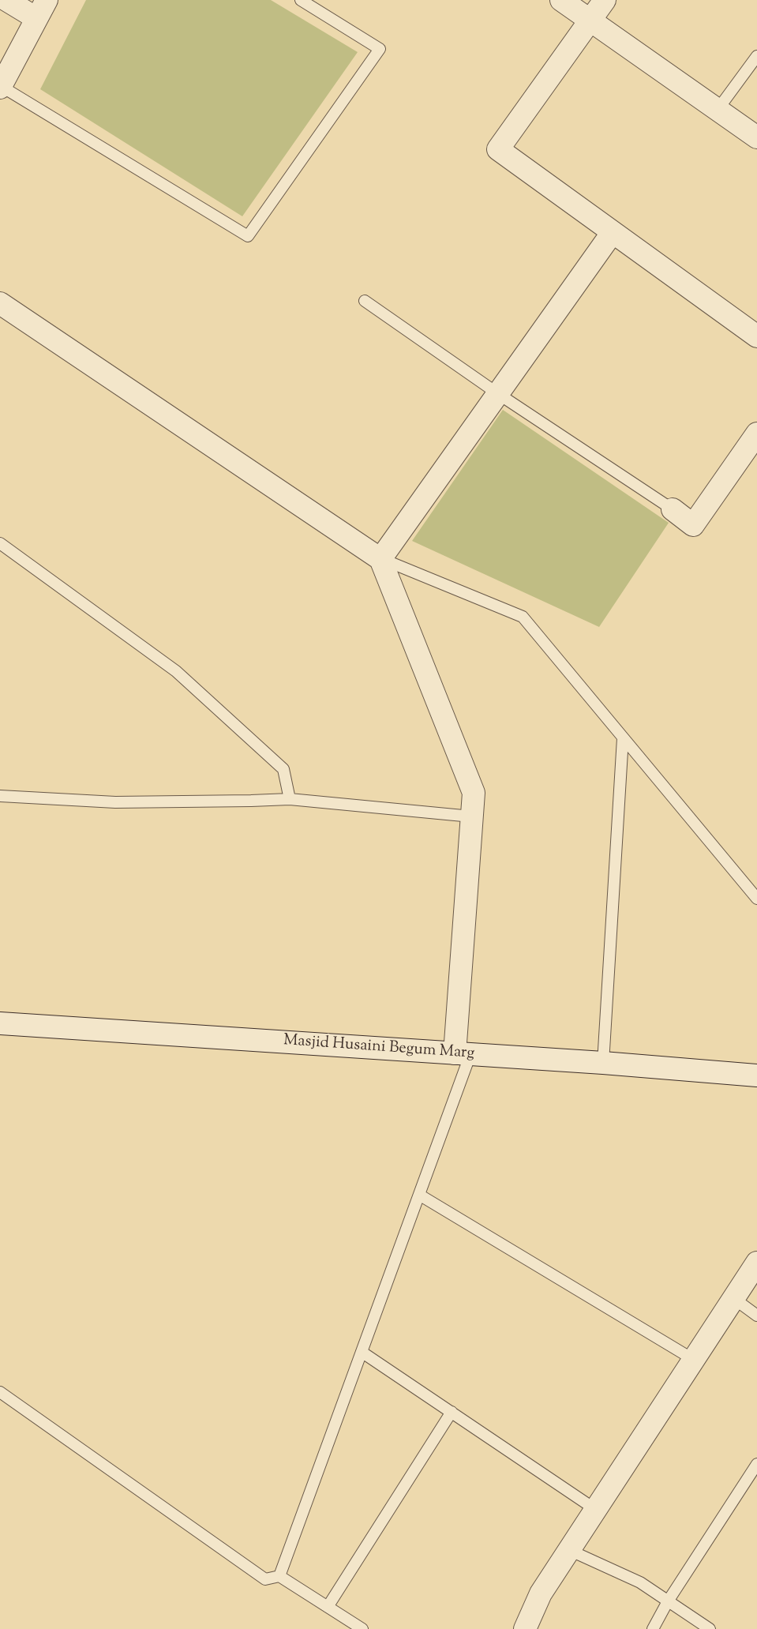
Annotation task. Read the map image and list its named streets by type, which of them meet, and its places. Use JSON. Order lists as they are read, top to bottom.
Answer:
{
  "streets": {
    "street": ["Masjid Husaini Begum Marg"]
  }
}
